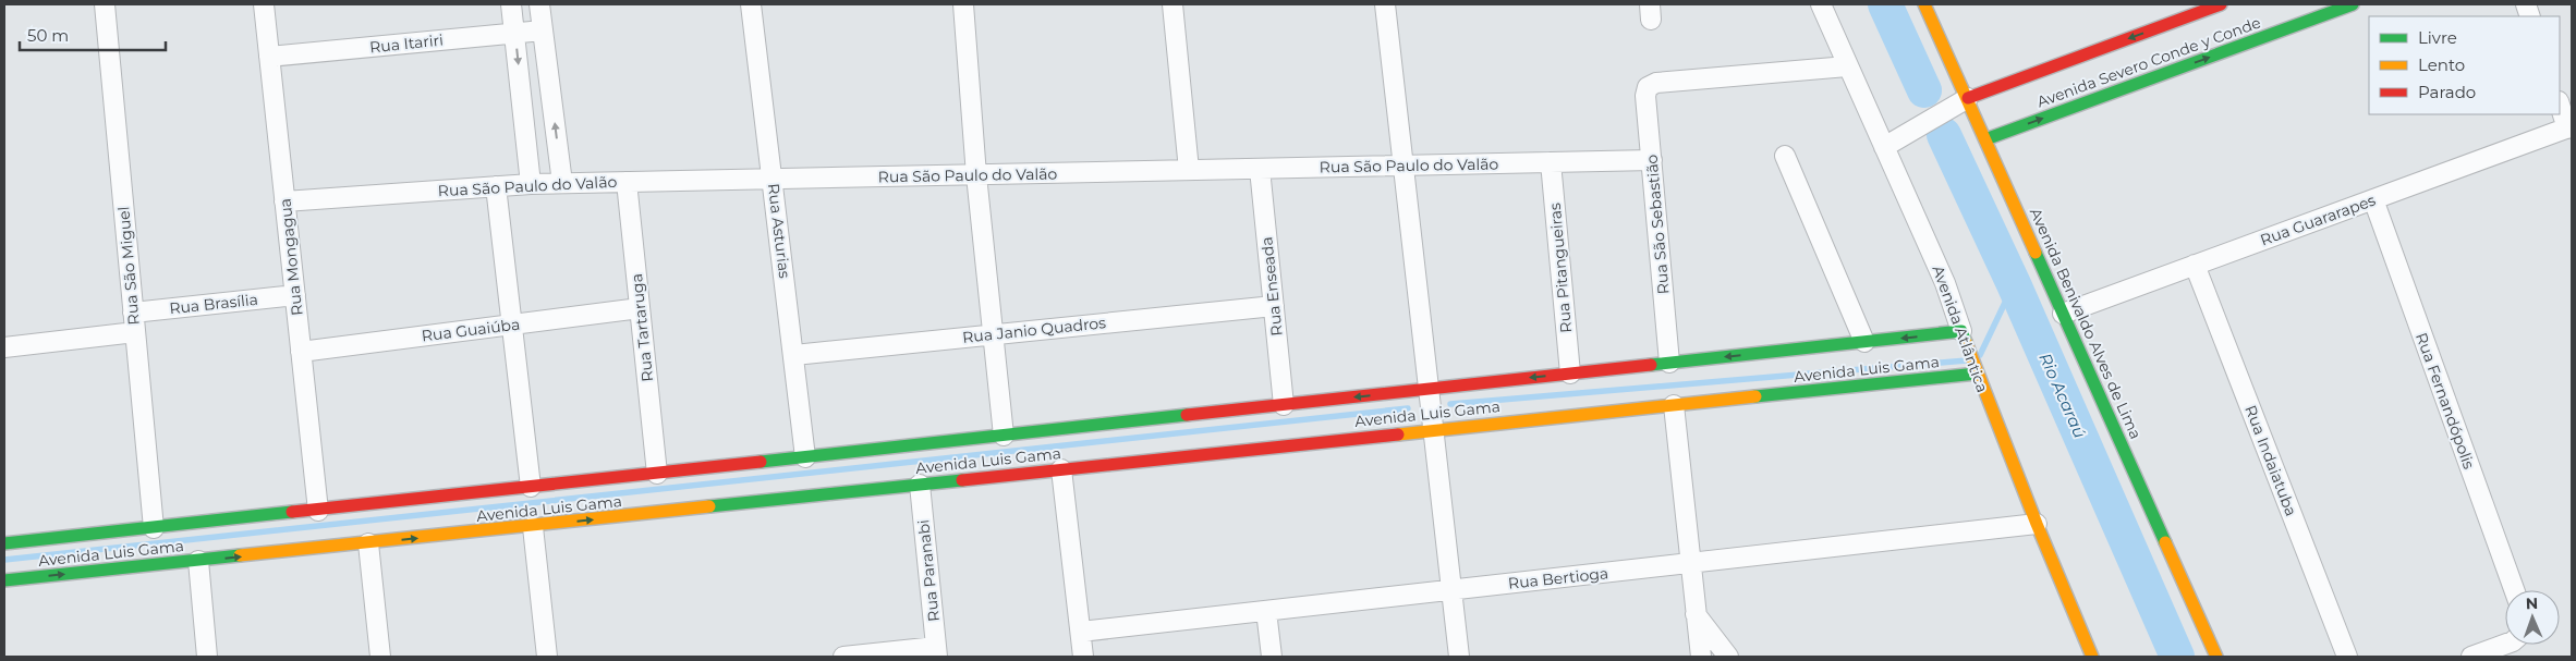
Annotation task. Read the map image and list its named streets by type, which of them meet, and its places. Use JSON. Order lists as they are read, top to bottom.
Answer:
{
  "streets": {
    "street": [
      "Rua Itariri",
      "Avenida Severo Conde y Conde",
      "Rua São Paulo do Valão",
      "Rua Guararapes",
      "Rua São Sebastião",
      "Rua Asturias",
      "Rua Mongagua",
      "Rua São Miguel",
      "Rua Pitangueiras",
      "Rua Enseada",
      "Rua Brasília",
      "Avenida Benivaldo Alves de Lima",
      "Rua Tartaruga",
      "Avenida Atlântica",
      "Rua Guaiúba",
      "Rua Janio Quadros",
      "Avenida Luis Gama",
      "Rua Fernandópolis",
      "Rua Indaiatuba",
      "Rua Paranabi",
      "Rua Bertioga"
    ]
  },
  "crossings": [
    ["Rua Itariri", "Rua Mongagua"],
    ["Avenida Severo Conde y Conde", "Avenida Benivaldo Alves de Lima"],
    ["Rua São Paulo do Valão", "Rua São Sebastião"],
    ["Rua São Paulo do Valão", "Rua Asturias"],
    ["Rua São Paulo do Valão", "Rua Mongagua"],
    ["Rua São Paulo do Valão", "Rua Pitangueiras"],
    ["Rua São Paulo do Valão", "Rua Enseada"],
    ["Rua São Paulo do Valão", "Rua Tartaruga"],
    ["Rua Guararapes", "Avenida Benivaldo Alves de Lima"],
    ["Rua Guararapes", "Rua Fernandópolis"],
    ["Rua Guararapes", "Rua Indaiatuba"],
    ["Rua São Sebastião", "Avenida Atlântica"],
    ["Rua São Sebastião", "Avenida Luis Gama"],
    ["Rua Asturias", "Rua Janio Quadros"],
    ["Rua Asturias", "Avenida Luis Gama"],
    ["Rua Mongagua", "Rua Brasília"],
    ["Rua Mongagua", "Rua Guaiúba"],
    ["Rua Mongagua", "Avenida Luis Gama"],
    ["Rua São Miguel", "Rua Brasília"],
    ["Rua São Miguel", "Avenida Luis Gama"],
    ["Rua Pitangueiras", "Avenida Luis Gama"],
    ["Rua Enseada", "Rua Janio Quadros"],
    ["Rua Enseada", "Avenida Luis Gama"],
    ["Rua Tartaruga", "Rua Guaiúba"],
    ["Rua Tartaruga", "Avenida Luis Gama"],
    ["Avenida Atlântica", "Avenida Luis Gama"],
    ["Avenida Atlântica", "Rua Bertioga"],
    ["Avenida Luis Gama", "Rua Paranabi"]
  ],
  "water": ["Rio Acaraú"],
  "legend": ["Livre", "Lento", "Parado"],
  "scale_bar": "50 m",
  "north": "top"
}
